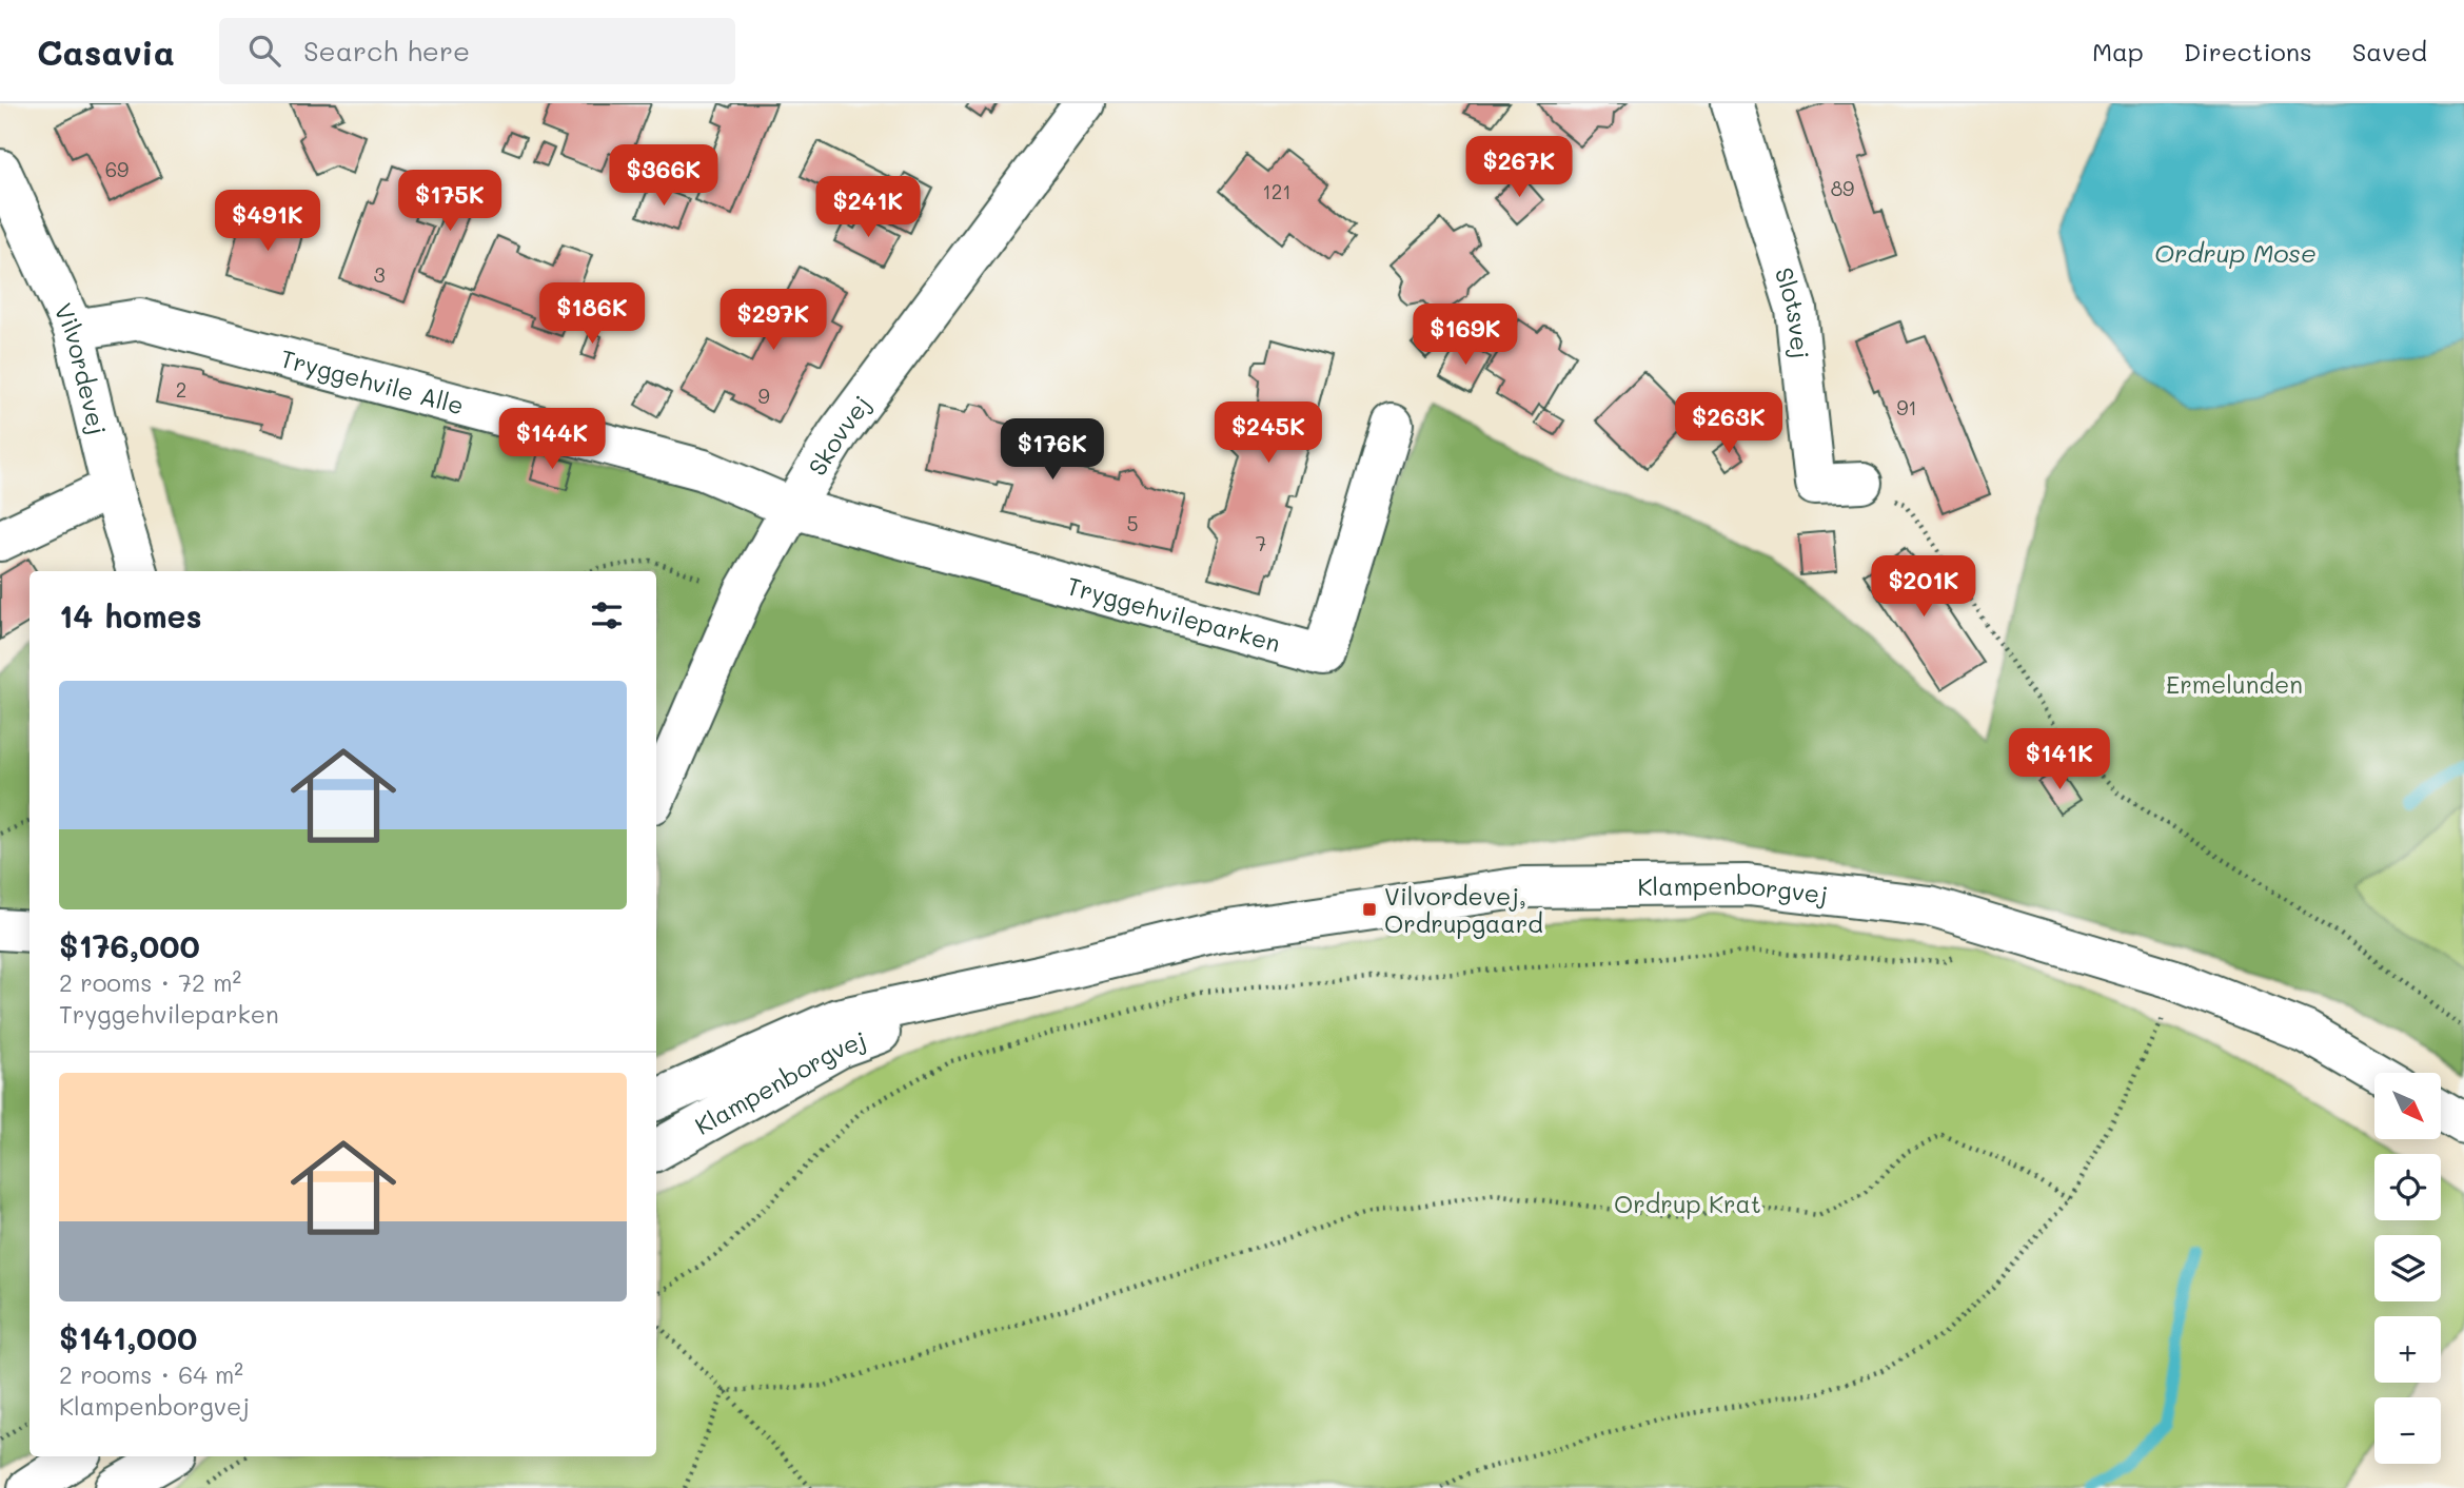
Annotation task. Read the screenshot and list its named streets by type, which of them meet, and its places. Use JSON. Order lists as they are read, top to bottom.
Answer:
{
  "streets": {
    "street": [
      "Slotsvej",
      "Vilvordevej",
      "Tryggehvile Alle",
      "Skovvej",
      "Tryggehvileparken",
      "Klampenborgvej"
    ]
  },
  "crossings": [
    ["Vilvordevej", "Tryggehvile Alle"],
    ["Tryggehvile Alle", "Skovvej"],
    ["Tryggehvile Alle", "Tryggehvileparken"],
    ["Skovvej", "Tryggehvileparken"]
  ],
  "water": ["Ordrup Mose"],
  "parks": ["Ermelunden", "Ordrup Krat"],
  "places": {
    "transit": ["Vilvordevej, Ordrupgaard"]
  },
  "house_numbers": [
    "69",
    "89",
    "121",
    "3",
    "2",
    "9",
    "91",
    "5",
    "7"
  ],
  "north": "bottom right",
  "page": {
    "header": "Casavia",
    "search": "Search here",
    "nav": ["Map", "Directions", "Saved"],
    "price": [
      "$267K",
      "$366K",
      "$175K",
      "$241K",
      "$491K",
      "$186K",
      "$297K",
      "$169K",
      "$263K",
      "$245K",
      "$144K",
      "$176K",
      "$201K",
      "$141K"
    ],
    "heading": "14 homes",
    "list": [
      {
        "name": "$176,000",
        "note": "2 rooms · 72 m² · Tryggehvileparken"
      },
      {
        "name": "$141,000",
        "note": "2 rooms · 64 m² · Klampenborgvej"
      }
    ],
    "map_buttons": ["+", "−"]
  }
}
